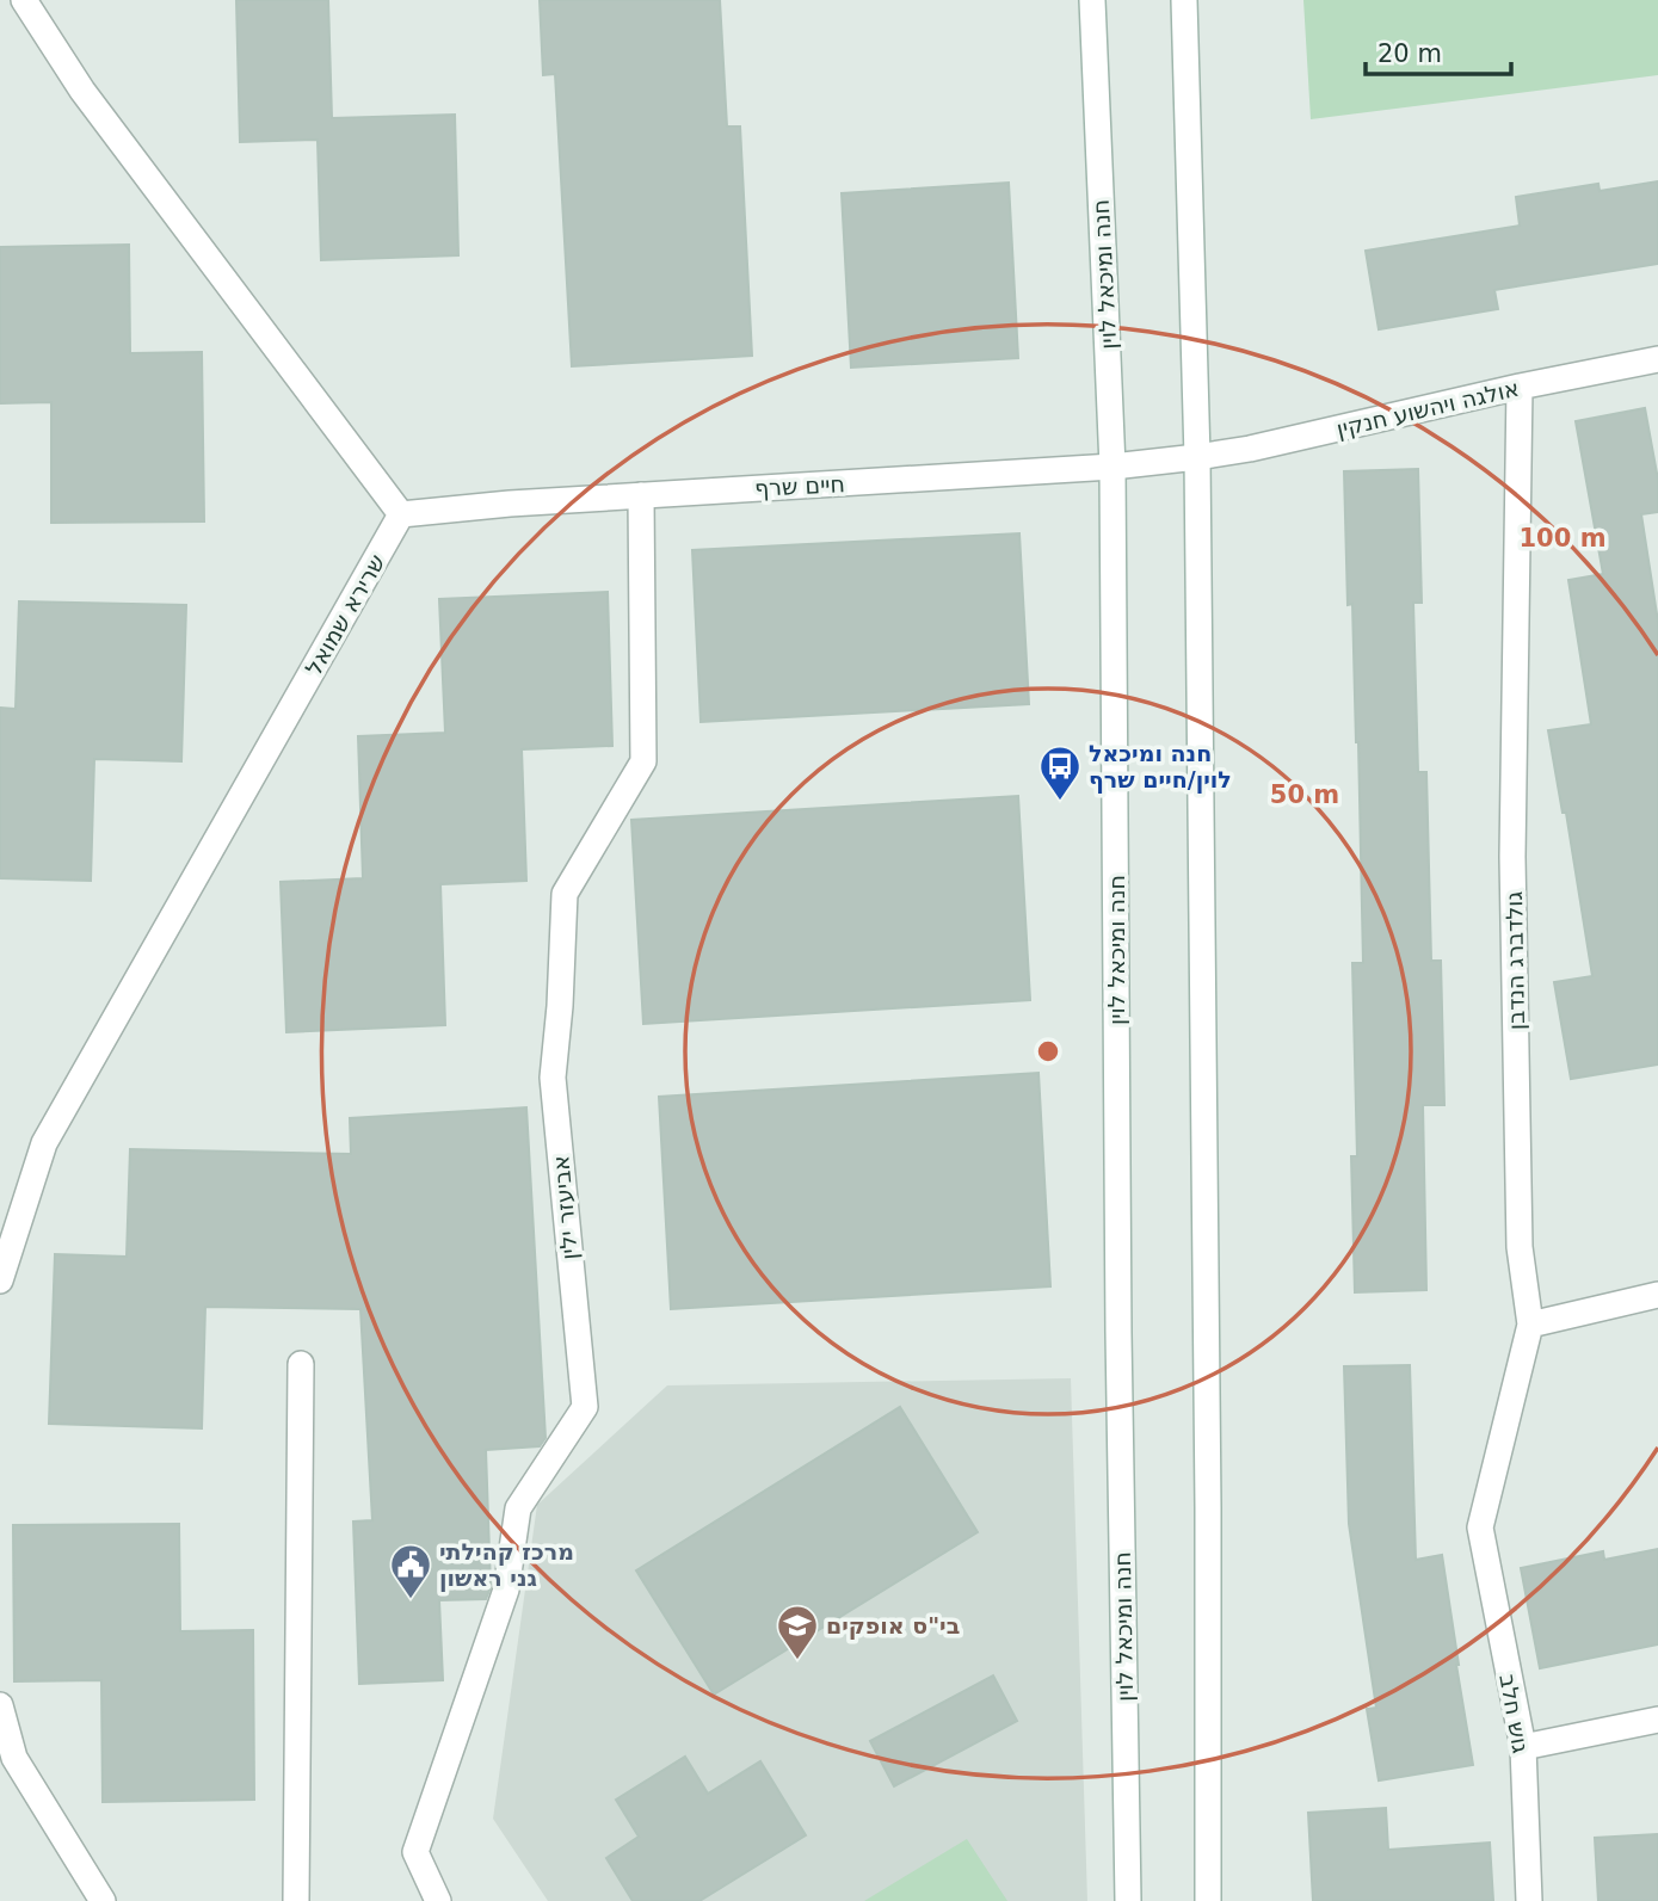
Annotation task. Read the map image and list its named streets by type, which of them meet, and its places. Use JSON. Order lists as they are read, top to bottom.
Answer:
{
  "streets": {
    "street": [
      "חנה ומיכאל לוין",
      "אולגה ויהשוע חנקין",
      "חיים שרף",
      "שרירא שמואל",
      "גולדברג הנדבן",
      "אביעזר ילין",
      "גוש חלב"
    ]
  },
  "crossings": [
    ["חנה ומיכאל לוין", "חיים שרף"],
    ["אולגה ויהשוע חנקין", "חיים שרף"],
    ["אולגה ויהשוע חנקין", "גולדברג הנדבן"],
    ["חיים שרף", "שרירא שמואל"],
    ["חיים שרף", "אביעזר ילין"],
    ["גולדברג הנדבן", "גוש חלב"]
  ],
  "places": {
    "bus stop": ["חנה ומיכאל לוין/חיים שרף"],
    "public building": ["מרכז קהילתי גני ראשון"],
    "school or university": ["בי\"ס אופקים"]
  },
  "scale_bar": "20 m",
  "rings": ["100 m", "50 m"]
}
